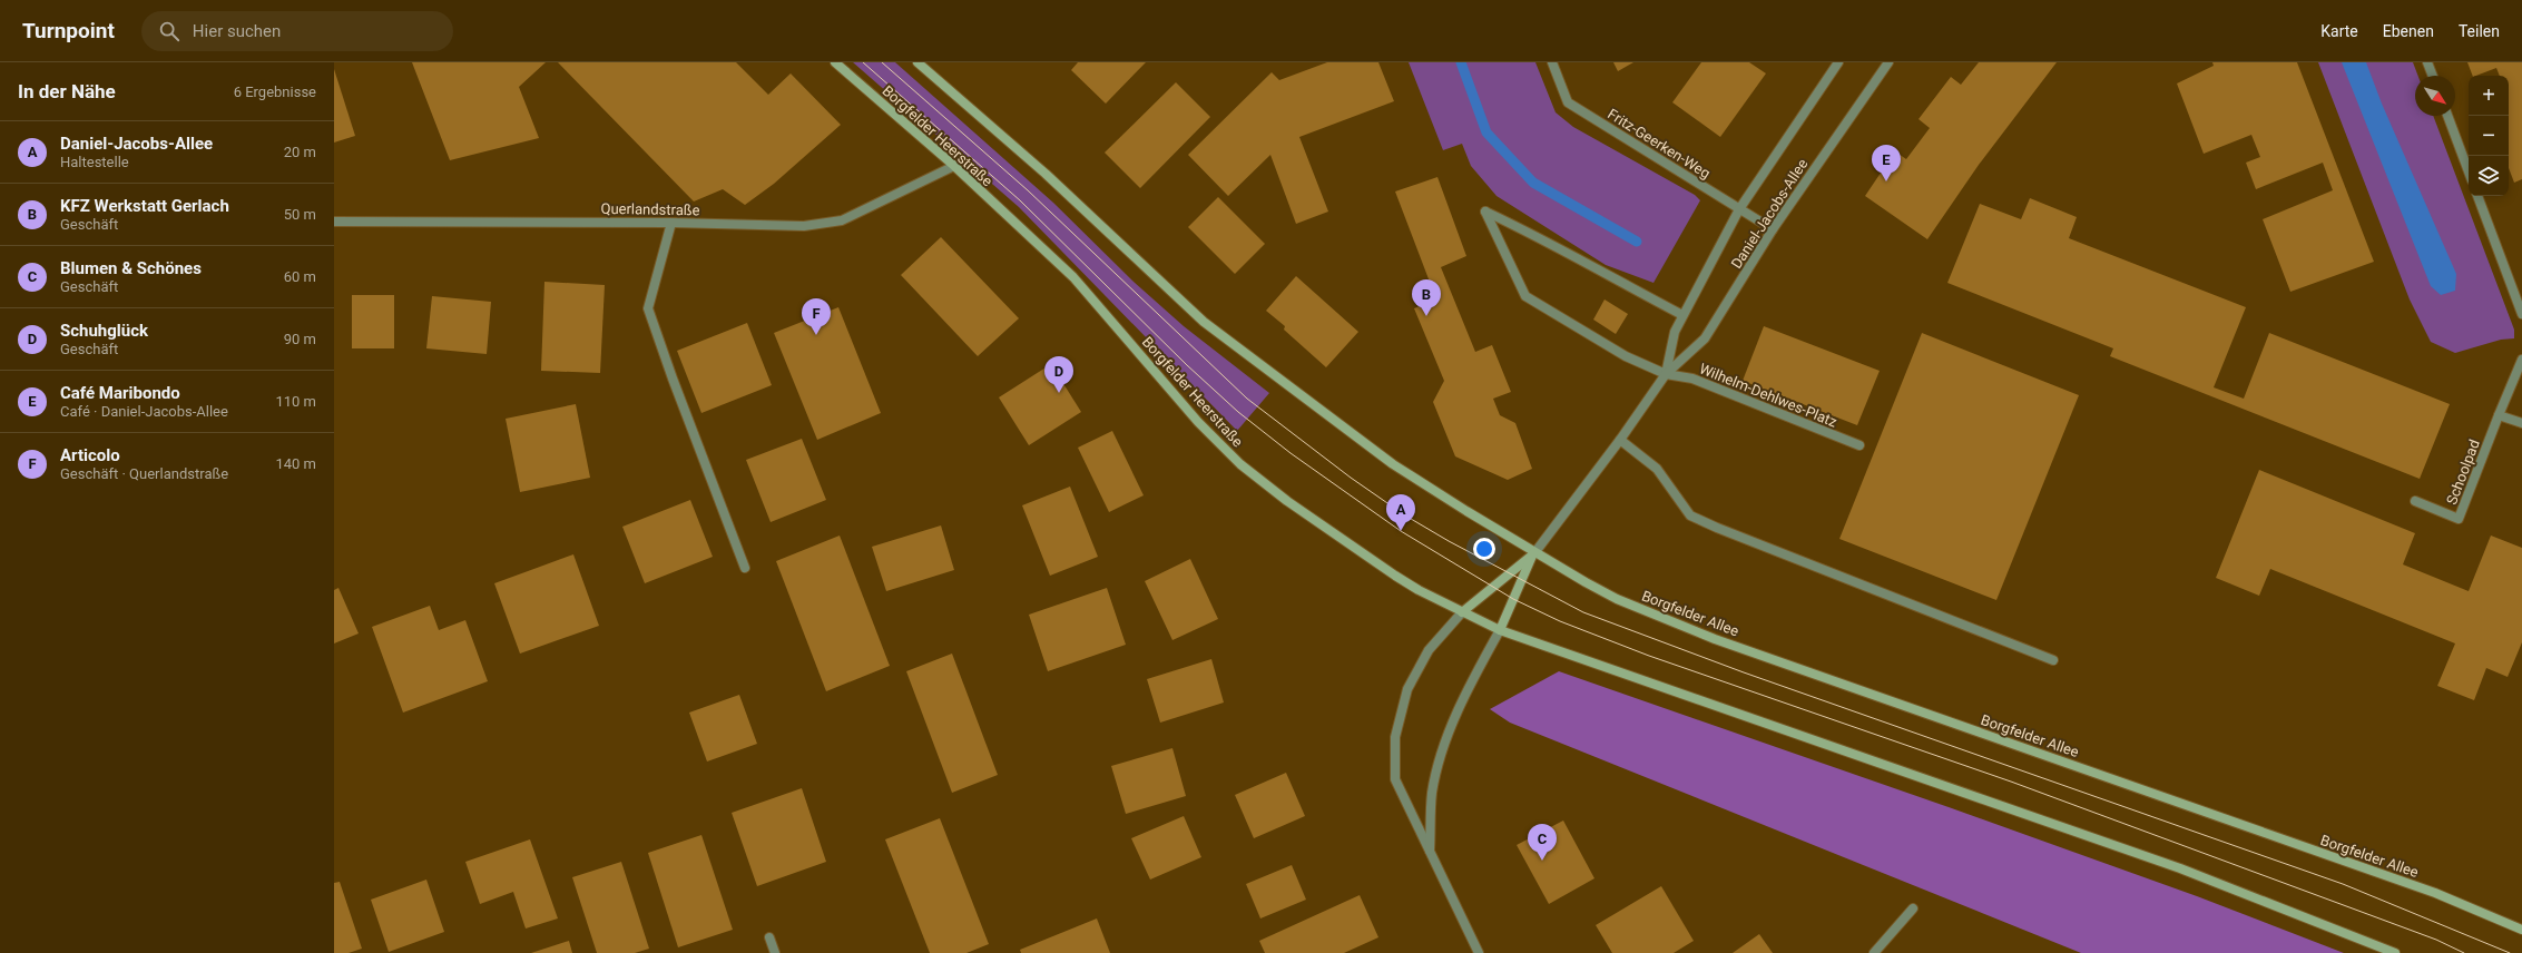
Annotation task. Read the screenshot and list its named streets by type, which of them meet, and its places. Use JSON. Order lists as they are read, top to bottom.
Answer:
{
  "streets": {
    "main road": ["Borgfelder Heerstraße", "Borgfelder Allee"],
    "street": [
      "Fritz-Geerken-Weg",
      "Querlandstraße",
      "Daniel-Jacobs-Allee",
      "Wilhelm-Dehlwes-Platz",
      "Schoolpad"
    ]
  },
  "crossings": [
    ["Borgfelder Heerstraße", "Querlandstraße"],
    ["Fritz-Geerken-Weg", "Daniel-Jacobs-Allee"],
    ["Daniel-Jacobs-Allee", "Wilhelm-Dehlwes-Platz"],
    ["Daniel-Jacobs-Allee", "Borgfelder Allee"]
  ],
  "north": "bottom right",
  "page": {
    "header": "Turnpoint",
    "search": "Hier suchen",
    "nav": ["Karte", "Ebenen", "Teilen"],
    "heading": ["In der Nähe", "6 Ergebnisse"],
    "map_buttons": ["+", "−"],
    "list": [
      {
        "mark": "A",
        "name": "Daniel-Jacobs-Allee",
        "note": "Haltestelle",
        "value": "20 m"
      },
      {
        "mark": "B",
        "name": "KFZ Werkstatt Gerlach",
        "note": "Geschäft",
        "value": "50 m"
      },
      {
        "mark": "C",
        "name": "Blumen & Schönes",
        "note": "Geschäft",
        "value": "60 m"
      },
      {
        "mark": "D",
        "name": "Schuhglück",
        "note": "Geschäft",
        "value": "90 m"
      },
      {
        "mark": "E",
        "name": "Café Maribondo",
        "note": "Café · Daniel-Jacobs-Allee",
        "value": "110 m"
      },
      {
        "mark": "F",
        "name": "Articolo",
        "note": "Geschäft · Querlandstraße",
        "value": "140 m"
      }
    ],
    "pins": [
      "E",
      "B",
      "F",
      "D",
      "A",
      "C"
    ]
  }
}
